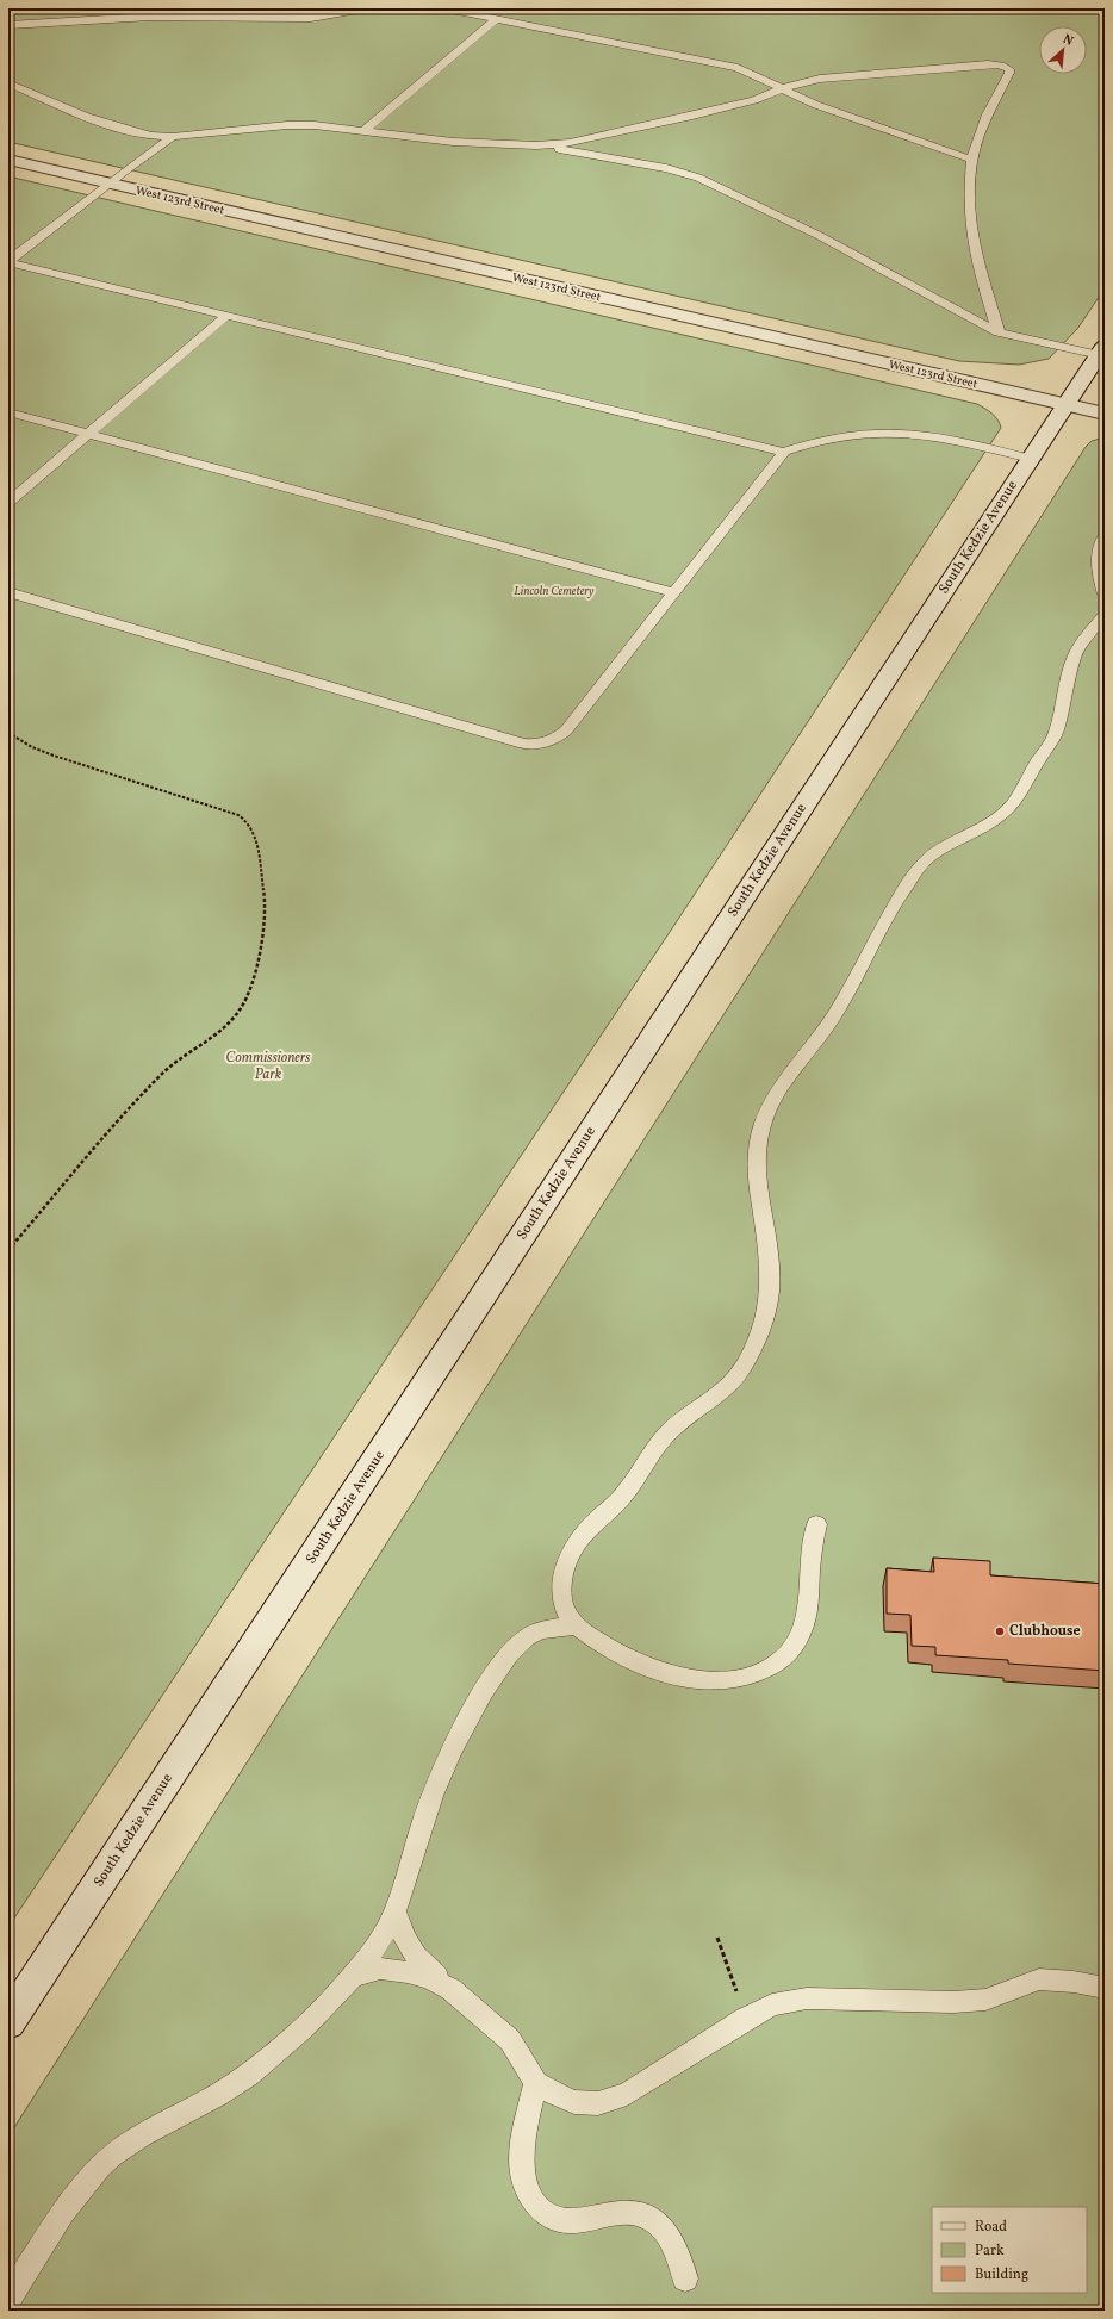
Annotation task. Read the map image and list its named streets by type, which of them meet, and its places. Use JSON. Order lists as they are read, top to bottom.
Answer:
{
  "streets": {
    "main road": ["West 123rd Street", "South Kedzie Avenue"]
  },
  "crossings": [
    ["West 123rd Street", "South Kedzie Avenue"]
  ],
  "parks": ["Lincoln Cemetery", "Commissioners Park"],
  "places": ["Clubhouse"],
  "legend": ["Road", "Park", "Building"],
  "north": "top right"
}
